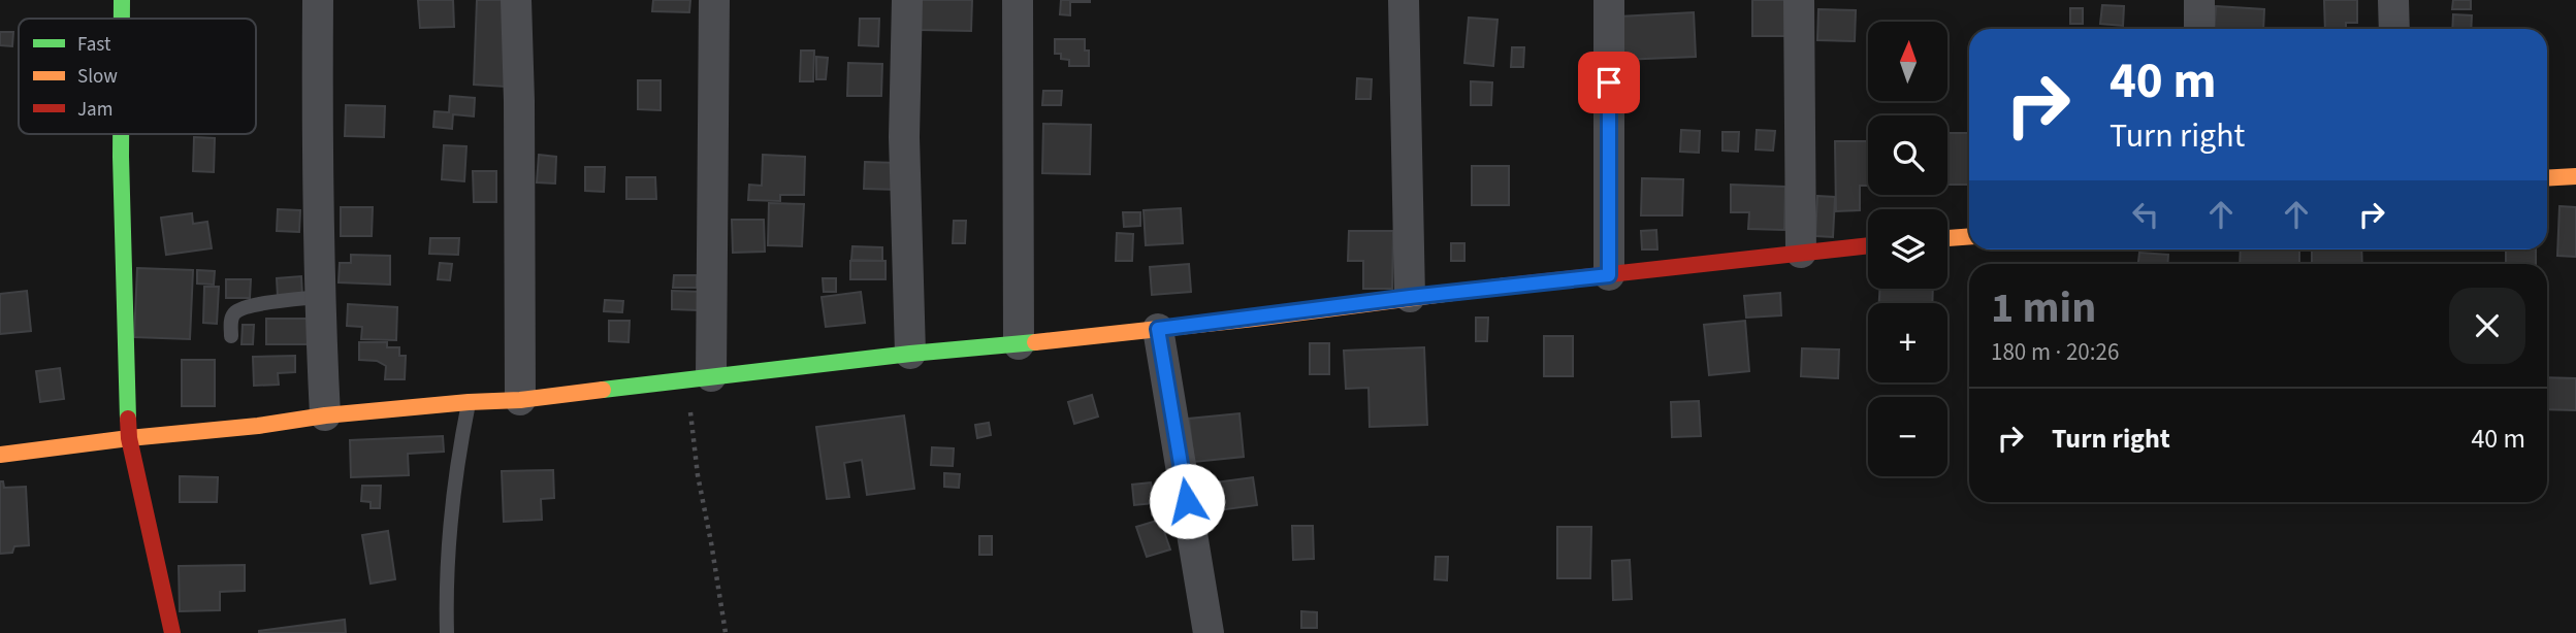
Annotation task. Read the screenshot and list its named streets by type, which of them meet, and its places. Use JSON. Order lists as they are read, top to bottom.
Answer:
{
  "legend": ["Fast", "Slow", "Jam"],
  "north": "top",
  "page": {
    "map_buttons": ["+", "−"],
    "turn": ["40 m", "Turn right"],
    "heading": ["1 min", "180 m · 20:26"],
    "list": [
      {
        "name": "Turn right",
        "value": "40 m"
      }
    ]
  }
}
